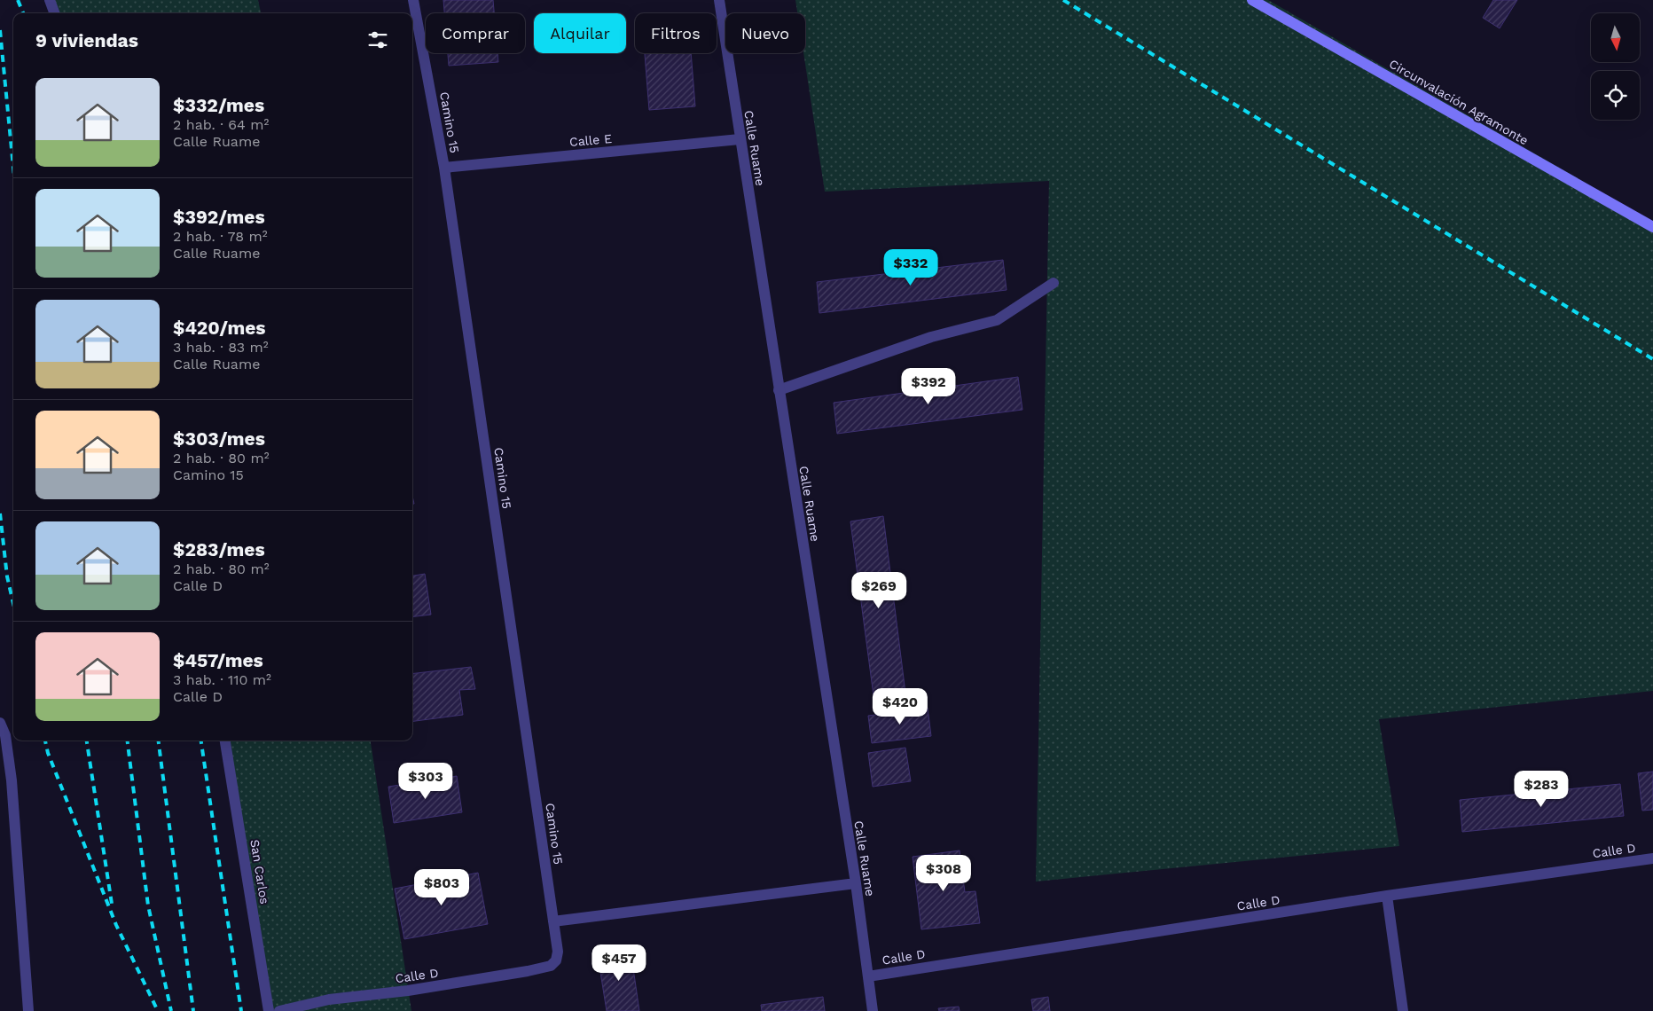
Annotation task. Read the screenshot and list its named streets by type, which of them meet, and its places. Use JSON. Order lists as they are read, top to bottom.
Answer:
{
  "streets": {
    "main road": ["Circunvalación Agramonte"],
    "street": [
      "Camino 15",
      "Calle E",
      "Calle Ruame",
      "Calle D",
      "San Carlos"
    ]
  },
  "crossings": [
    ["Camino 15", "Calle E"],
    ["Camino 15", "Calle D"],
    ["Calle E", "Calle Ruame"],
    ["Calle Ruame", "Calle D"]
  ],
  "north": "bottom",
  "page": {
    "chip": [
      "Comprar",
      "Alquilar",
      "Filtros",
      "Nuevo"
    ],
    "heading": "9 viviendas",
    "list": [
      {
        "name": "$332/mes",
        "note": "2 hab. · 64 m² · Calle Ruame"
      },
      {
        "name": "$392/mes",
        "note": "2 hab. · 78 m² · Calle Ruame"
      },
      {
        "name": "$420/mes",
        "note": "3 hab. · 83 m² · Calle Ruame"
      },
      {
        "name": "$303/mes",
        "note": "2 hab. · 80 m² · Camino 15"
      },
      {
        "name": "$283/mes",
        "note": "2 hab. · 80 m² · Calle D"
      },
      {
        "name": "$457/mes",
        "note": "3 hab. · 110 m² · Calle D"
      }
    ],
    "price": [
      "$332",
      "$392",
      "$269",
      "$420",
      "$303",
      "$283",
      "$308",
      "$803",
      "$457"
    ]
  }
}
